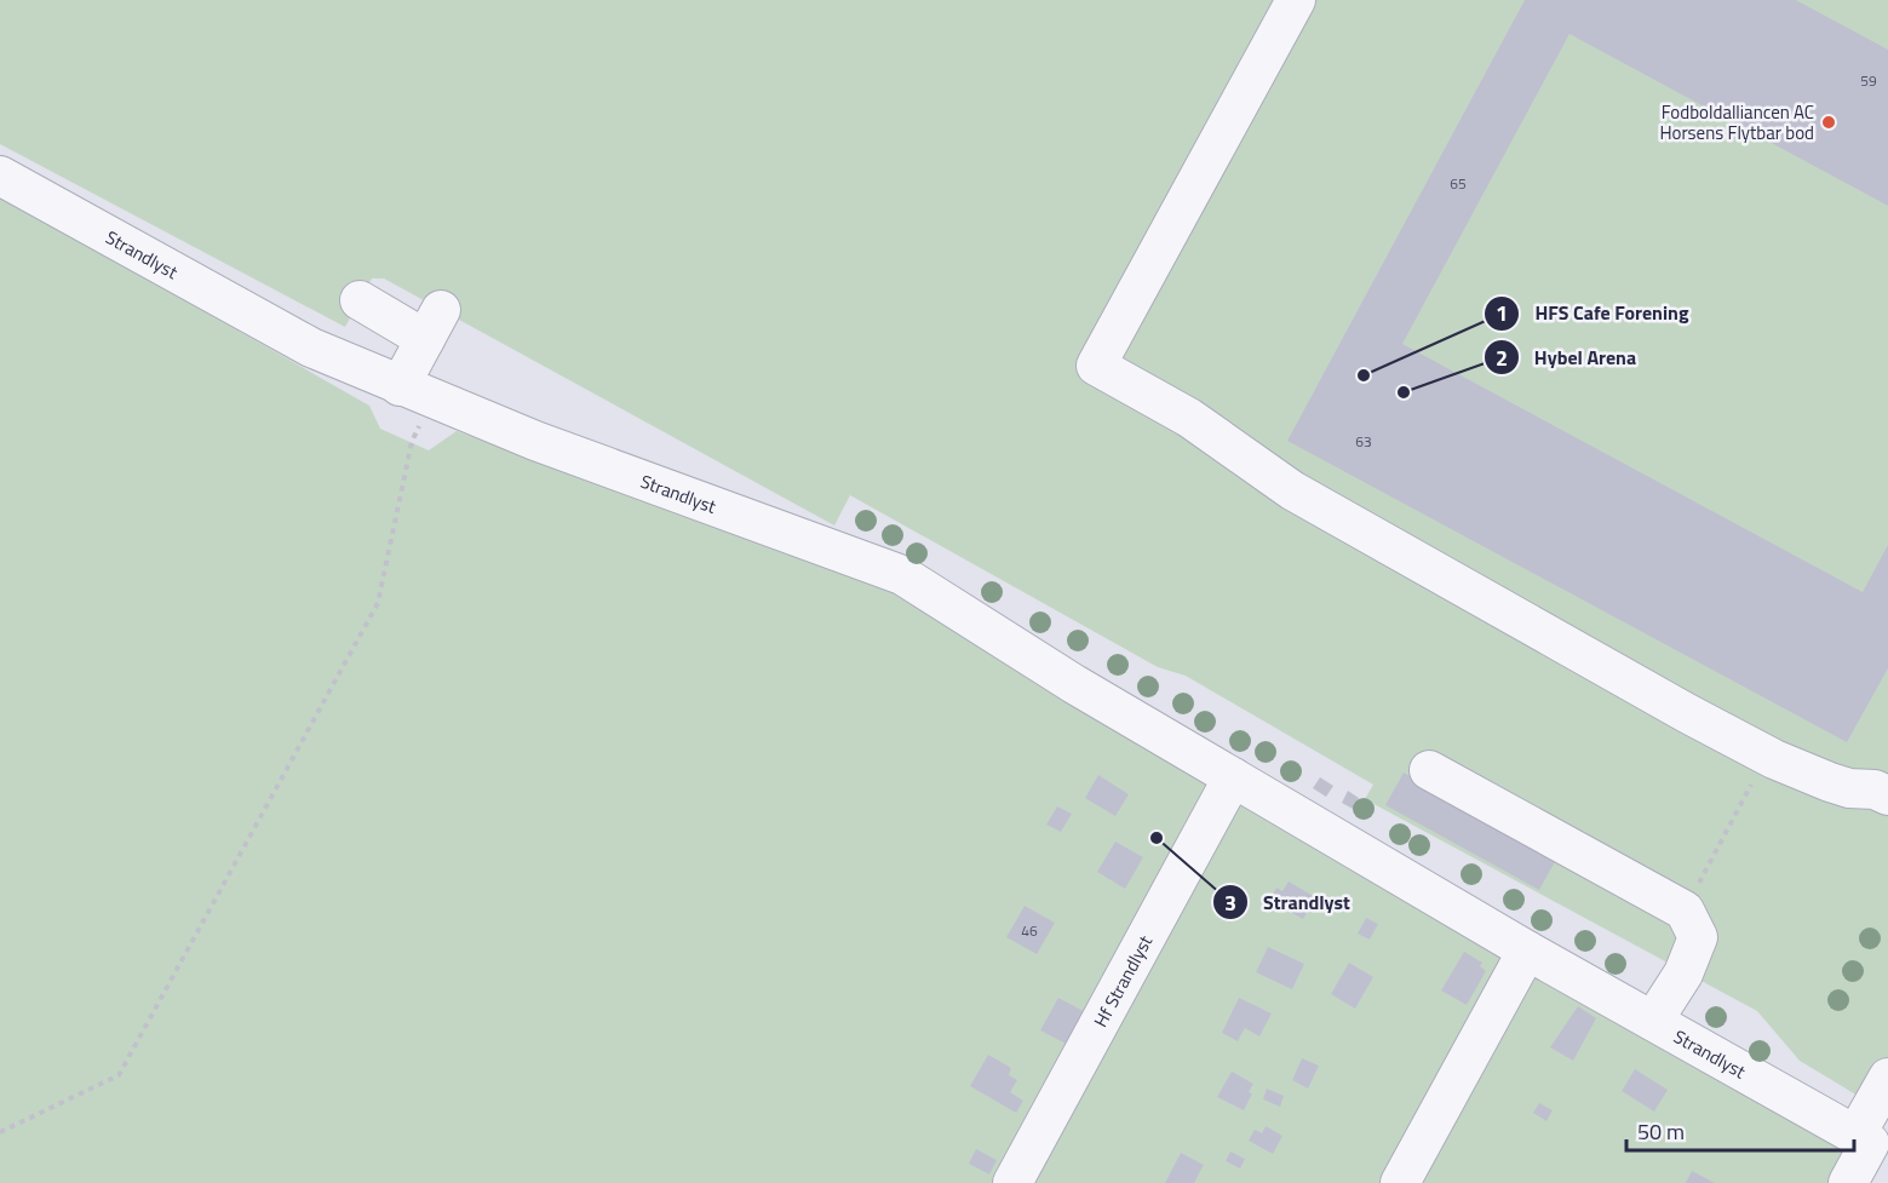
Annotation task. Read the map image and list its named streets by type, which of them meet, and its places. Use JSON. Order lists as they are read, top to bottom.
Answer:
{
  "streets": {
    "street": ["Strandlyst", "Hf Strandlyst"]
  },
  "crossings": [
    ["Strandlyst", "Hf Strandlyst"]
  ],
  "places": [
    "Fodboldalliancen AC Horsens Flytbar bod",
    "HFS Cafe Forening",
    "Hybel Arena",
    "Strandlyst"
  ],
  "house_numbers": [
    "59",
    "65",
    "63",
    "46"
  ],
  "scale_bar": "50 m"
}
